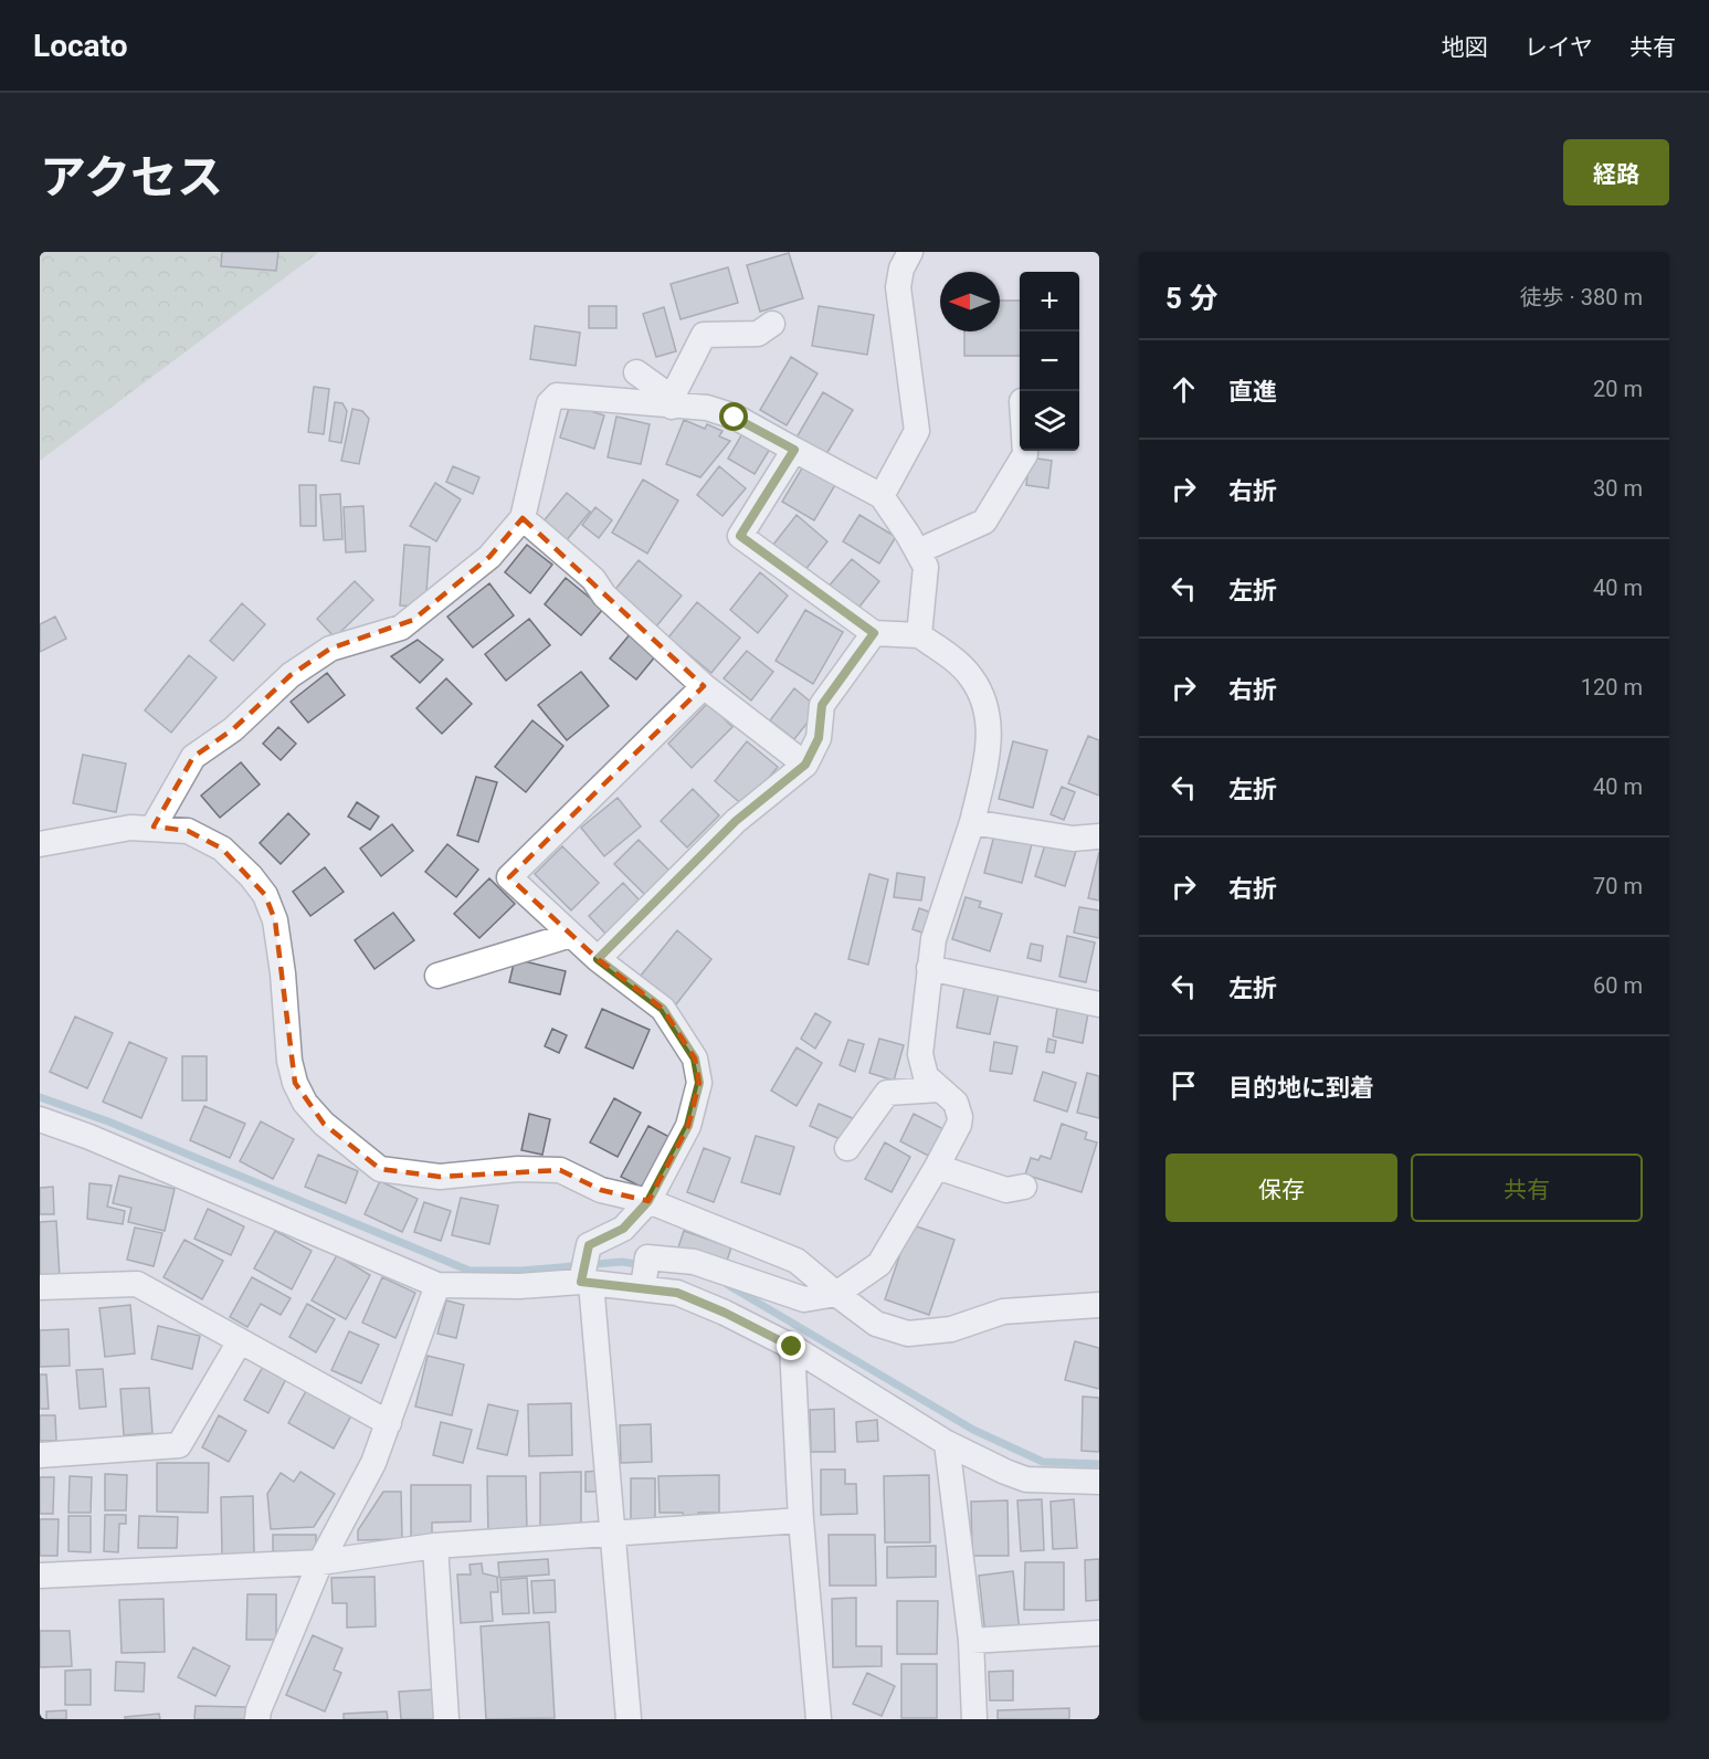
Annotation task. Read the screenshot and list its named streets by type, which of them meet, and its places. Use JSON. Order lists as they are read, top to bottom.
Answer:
{
  "north": "left",
  "page": {
    "header": "Locato",
    "nav": ["地図", "レイヤ", "共有"],
    "title": "アクセス",
    "buttons": [
      "経路",
      ["保存", "共有"]
    ],
    "heading": ["5 分", "徒歩 · 380 m"],
    "map_buttons": ["+", "−"],
    "list": [
      ["直進", "20 m"],
      ["右折", "30 m"],
      ["左折", "40 m"],
      ["右折", "120 m"],
      ["左折", "40 m"],
      ["右折", "70 m"],
      ["左折", "60 m"],
      "目的地に到着"
    ]
  }
}
